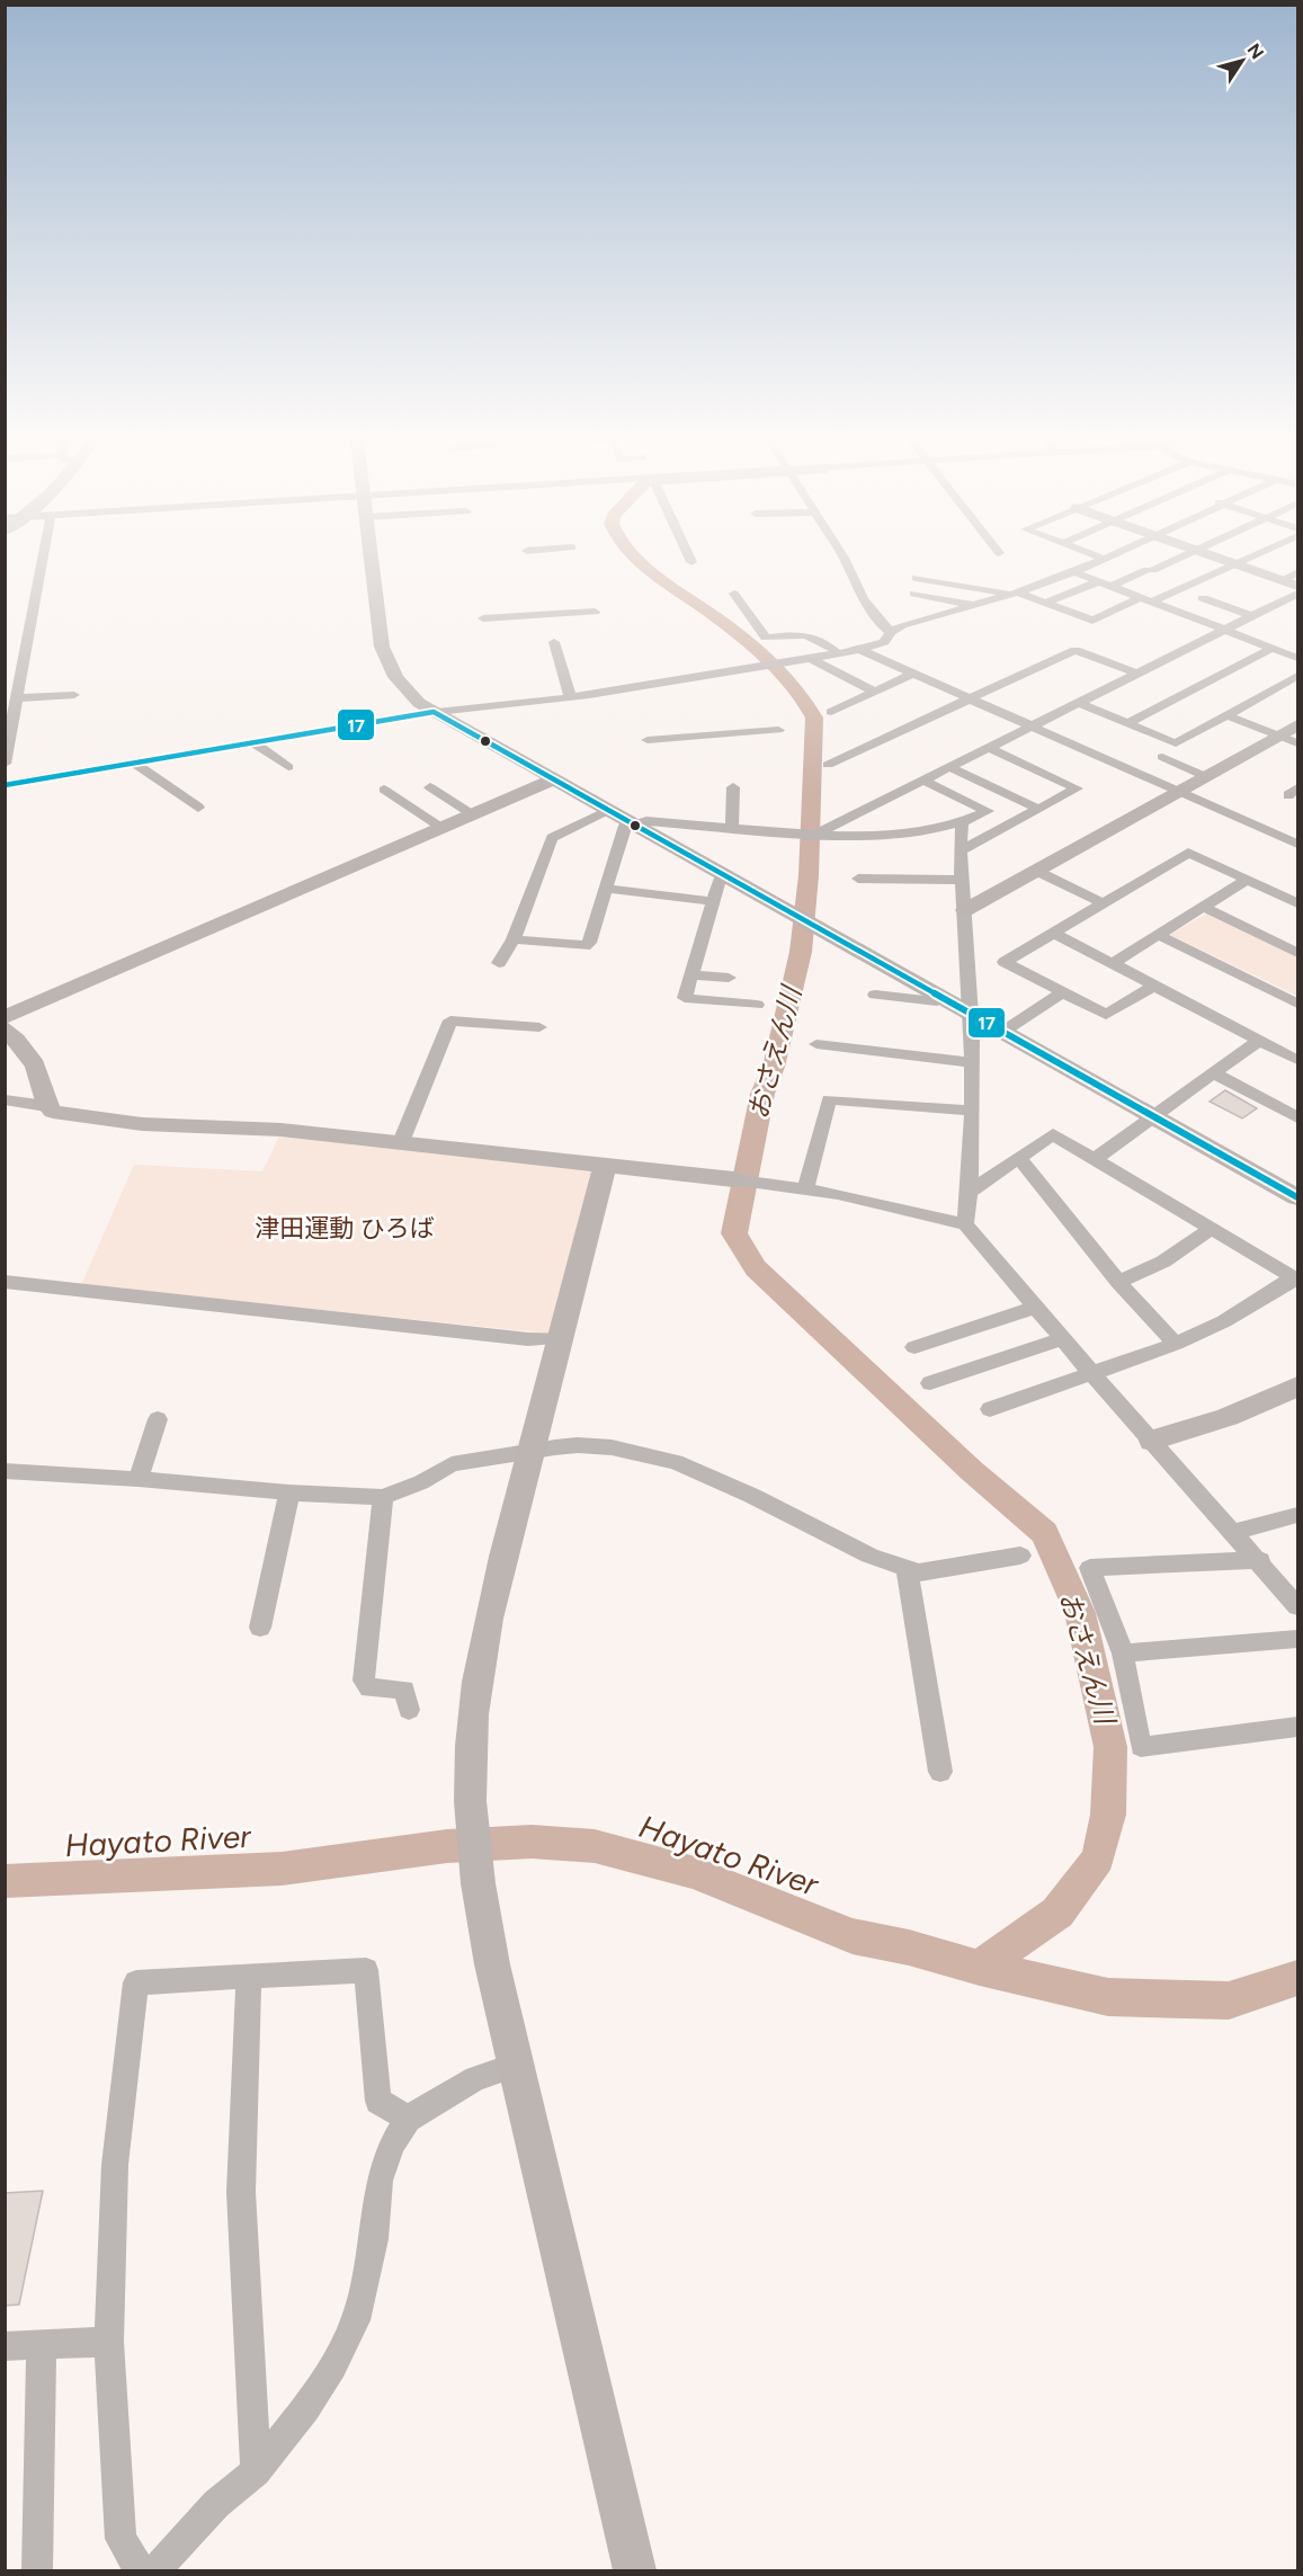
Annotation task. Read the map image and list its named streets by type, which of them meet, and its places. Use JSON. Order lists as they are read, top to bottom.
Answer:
{
  "water": ["おさえん川", "Hayato River"],
  "parks": ["津田運動 ひろば"],
  "lines": ["transit line 17"],
  "north": "top right"
}
